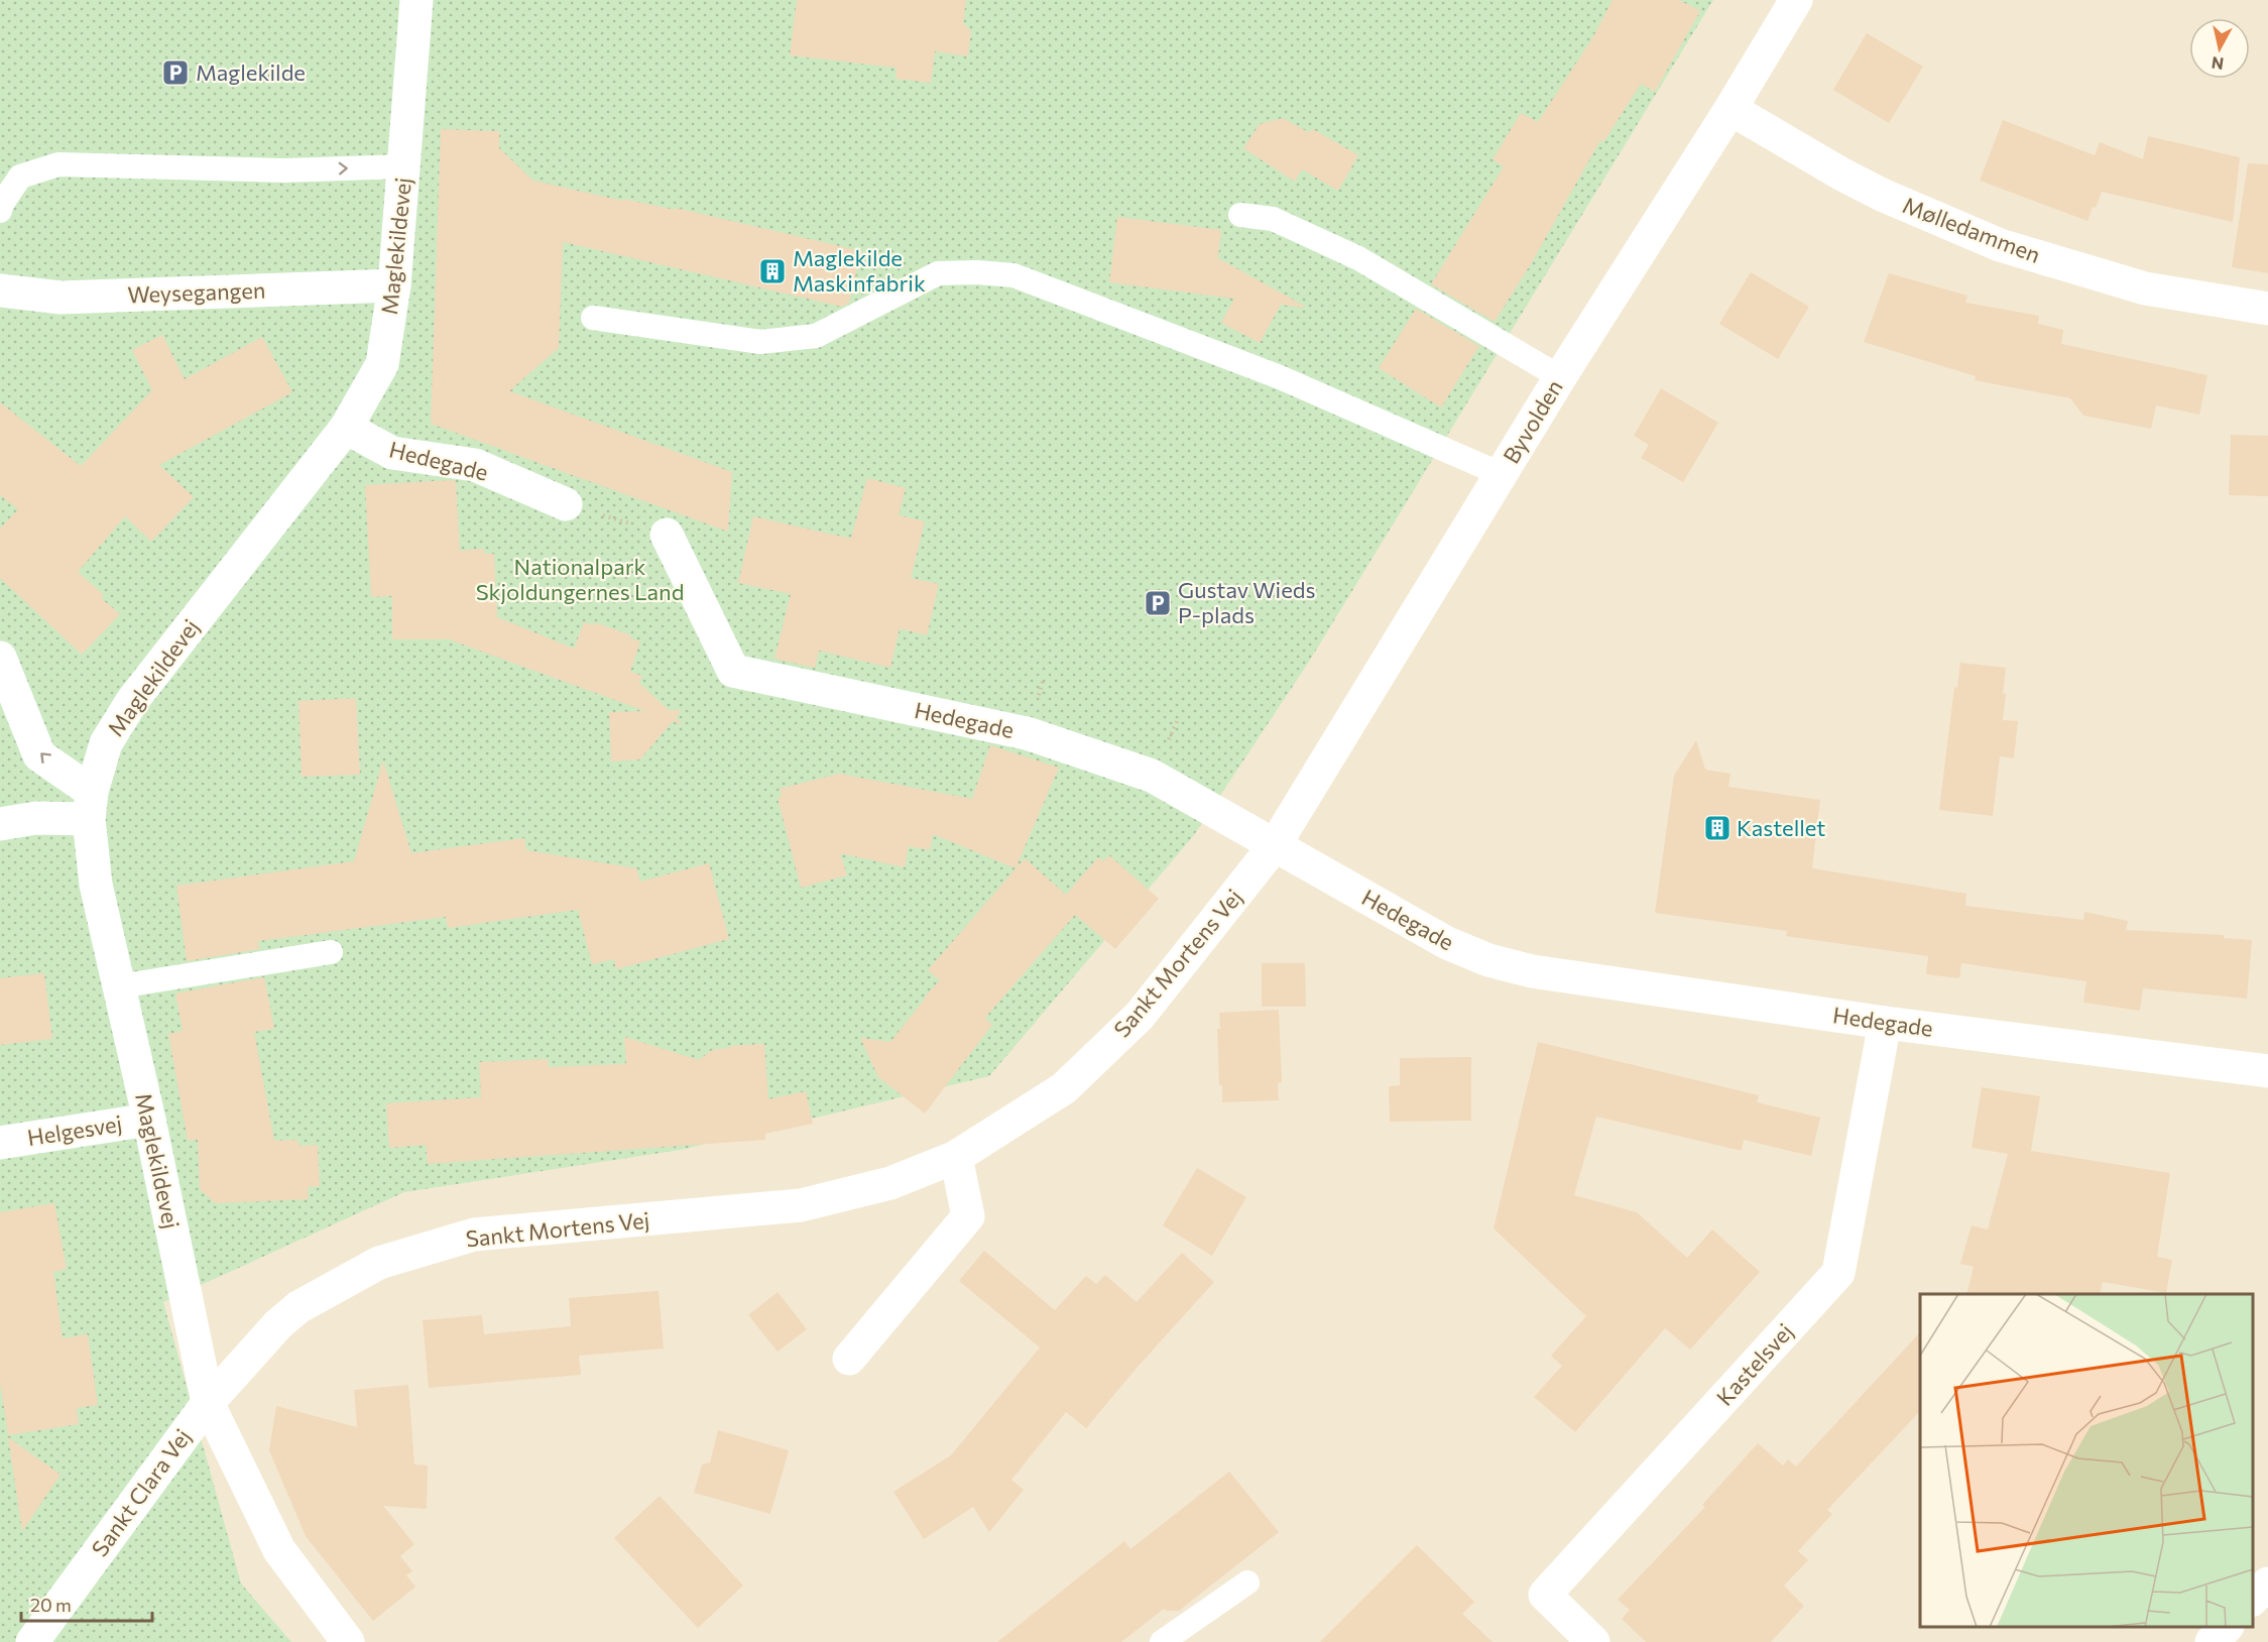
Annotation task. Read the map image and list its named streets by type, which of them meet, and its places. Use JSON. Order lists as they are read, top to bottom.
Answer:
{
  "streets": {
    "street": [
      "Mølledammen",
      "Maglekildevej",
      "Weysegangen",
      "Byvolden",
      "Hedegade",
      "Sankt Mortens Vej",
      "Helgesvej",
      "Kastelsvej",
      "Sankt Clara Vej"
    ]
  },
  "crossings": [
    ["Mølledammen", "Byvolden"],
    ["Maglekildevej", "Weysegangen"],
    ["Maglekildevej", "Hedegade"],
    ["Maglekildevej", "Sankt Mortens Vej"],
    ["Maglekildevej", "Helgesvej"],
    ["Maglekildevej", "Sankt Clara Vej"],
    ["Byvolden", "Hedegade"],
    ["Byvolden", "Sankt Mortens Vej"],
    ["Hedegade", "Sankt Mortens Vej"],
    ["Hedegade", "Kastelsvej"],
    ["Sankt Mortens Vej", "Sankt Clara Vej"]
  ],
  "parks": ["Nationalpark Skjoldungernes Land"],
  "places": {
    "parking": ["Maglekilde", "Gustav Wieds P-plads"],
    "building": ["Maglekilde Maskinfabrik", "Kastellet"]
  },
  "scale_bar": "20 m",
  "north": "bottom"
}
